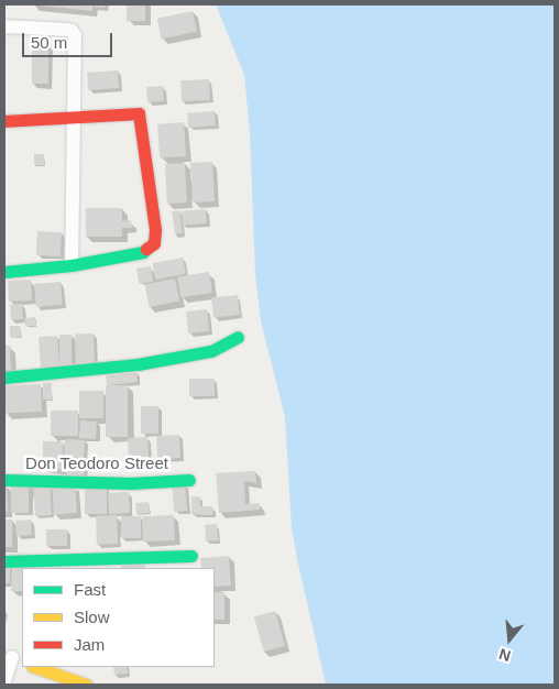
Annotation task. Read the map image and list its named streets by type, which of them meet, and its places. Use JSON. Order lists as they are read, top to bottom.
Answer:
{
  "streets": {
    "street": ["Don Teodoro Street"]
  },
  "legend": ["Fast", "Slow", "Jam"],
  "scale_bar": "50 m",
  "north": "bottom"
}
